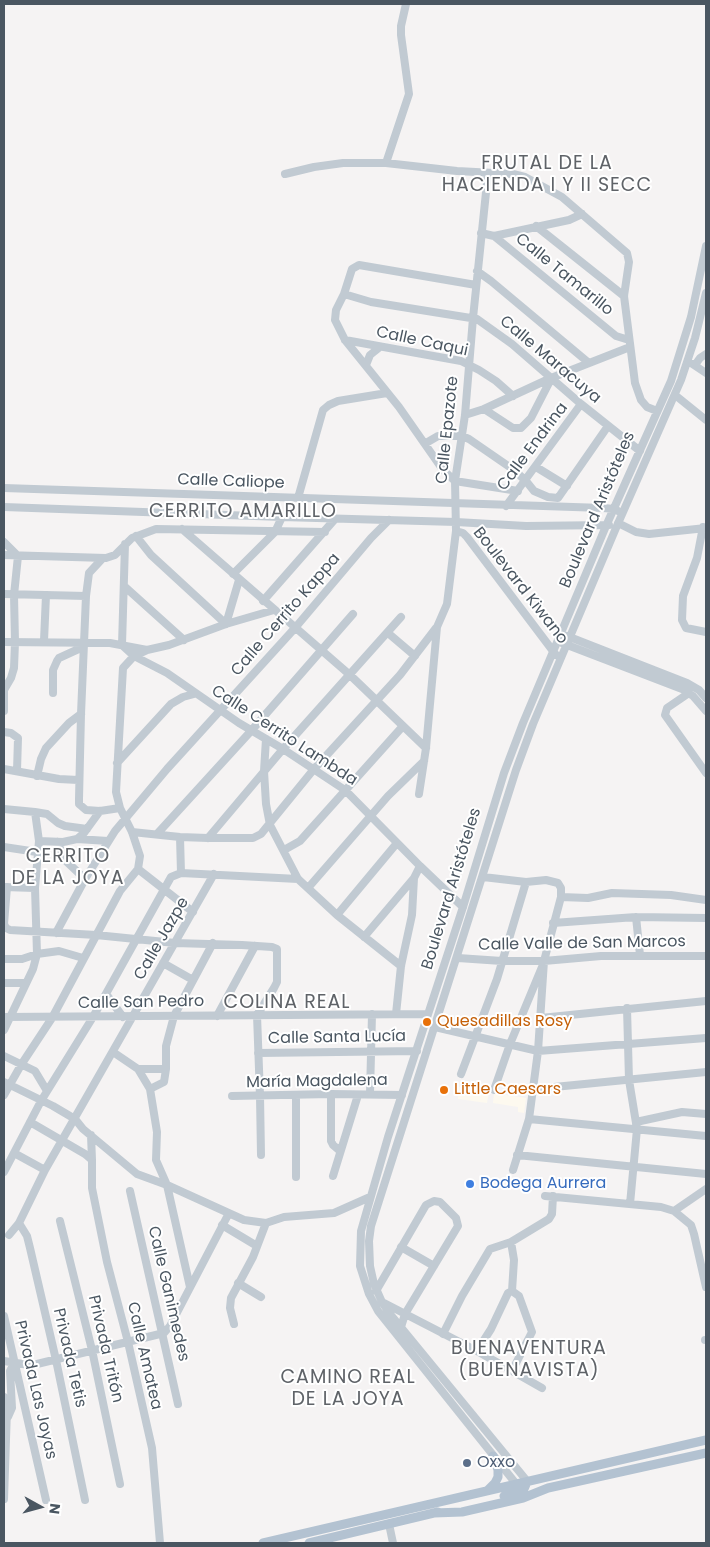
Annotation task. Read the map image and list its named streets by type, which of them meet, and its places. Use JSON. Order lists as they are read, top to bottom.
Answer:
{
  "streets": {
    "street": [
      "Calle Tamarillo",
      "Calle Caqui",
      "Calle Maracuya",
      "Calle Epazote",
      "Calle Endrina",
      "Calle Caliope",
      "Boulevard Aristóteles",
      "Boulevard Kiwano",
      "Calle Cerrito Kappa",
      "Calle Cerrito Lambda",
      "Calle Jazpe",
      "Calle Valle de San Marcos",
      "Calle San Pedro",
      "Calle Santa Lucía",
      "María Magdalena",
      "Calle Ganimedes",
      "Privada Tritón",
      "Calle Amatea",
      "Privada Tetis",
      "Privada Las Joyas"
    ]
  },
  "crossings": [
    ["Calle Tamarillo", "Calle Epazote"],
    ["Calle Caqui", "Calle Epazote"],
    ["Calle Maracuya", "Calle Epazote"],
    ["Calle Maracuya", "Calle Endrina"],
    ["Calle Maracuya", "Boulevard Aristóteles"],
    ["Calle Epazote", "Calle Caliope"],
    ["Calle Epazote", "Boulevard Kiwano"],
    ["Calle Endrina", "Calle Caliope"],
    ["Calle Caliope", "Boulevard Aristóteles"],
    ["Calle Caliope", "Calle Cerrito Kappa"],
    ["Boulevard Aristóteles", "Boulevard Kiwano"],
    ["Boulevard Aristóteles", "Calle Cerrito Lambda"],
    ["Boulevard Aristóteles", "Calle Valle de San Marcos"],
    ["Boulevard Aristóteles", "Calle San Pedro"],
    ["Boulevard Aristóteles", "Calle Santa Lucía"],
    ["Boulevard Aristóteles", "María Magdalena"],
    ["Calle Cerrito Kappa", "Calle Cerrito Lambda"],
    ["Calle Jazpe", "Calle San Pedro"],
    ["Calle Jazpe", "Privada Tetis"]
  ],
  "districts": [
    "FRUTAL DE LA HACIENDA I Y II SECC",
    "CERRITO AMARILLO",
    "CERRITO DE LA JOYA",
    "COLINA REAL",
    "BUENAVENTURA (BUENAVISTA)",
    "CAMINO REAL DE LA JOYA"
  ],
  "places": [
    "Quesadillas Rosy",
    "Little Caesars",
    "Bodega Aurrera",
    "Oxxo"
  ],
  "north": "right"
}
